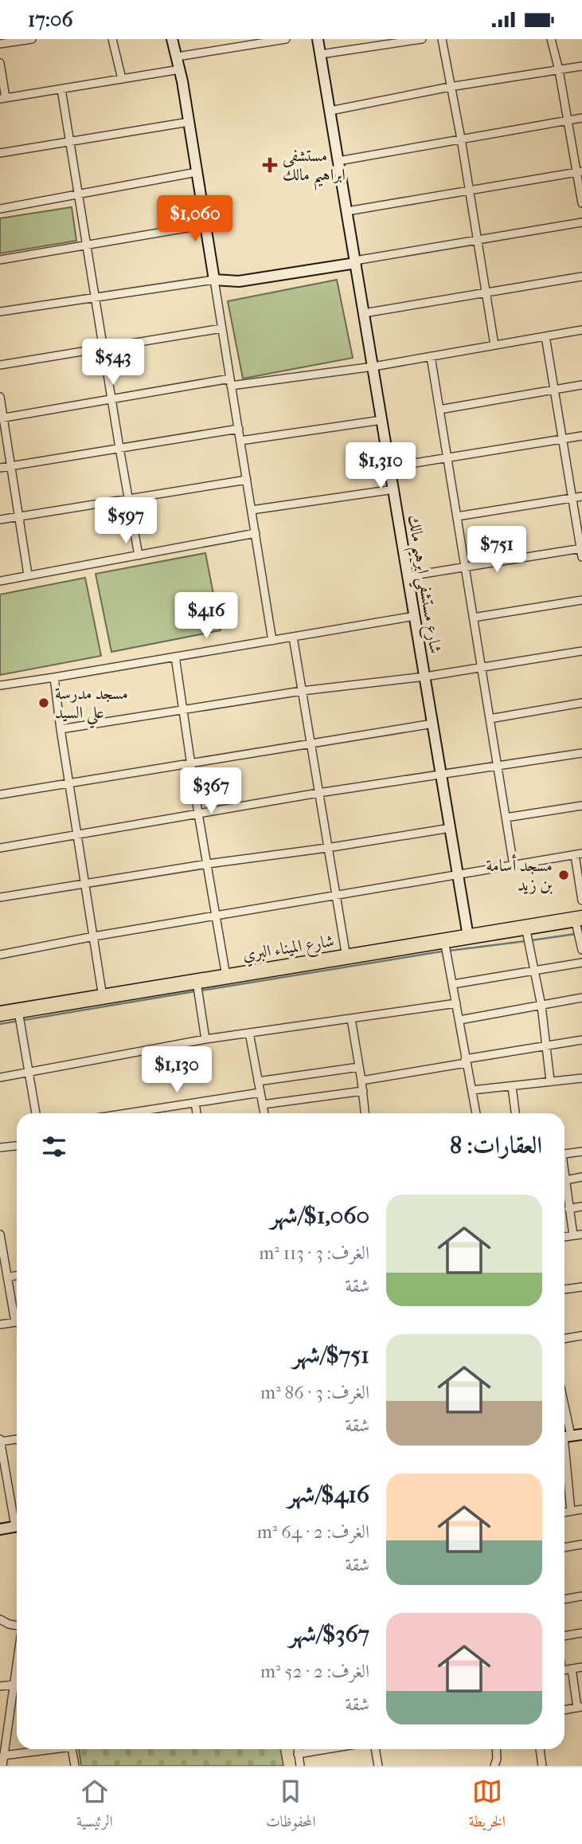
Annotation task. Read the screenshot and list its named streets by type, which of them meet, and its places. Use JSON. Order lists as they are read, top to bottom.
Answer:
{
  "streets": {
    "highway": ["شارع الميناء البري"],
    "street": ["شارع مستشفي ابرهيم مالك"]
  },
  "crossings": [
    ["شارع مستشفي ابرهيم مالك", "شارع الميناء البري"]
  ],
  "places": {
    "health": ["مستشفى ابراهيم مالك"],
    "other": ["مسجد مدرسة علي السيد", "مسجد أسامة بن زيد"]
  },
  "page": {
    "status": "17:06",
    "price": [
      "$1,060",
      "$543",
      "$1,310",
      "$597",
      "$751",
      "$416",
      "$367",
      "$1,130"
    ],
    "heading": "العقارات: 8",
    "list": [
      {
        "name": "$1,060/شهر",
        "note": "الغرف: 3 · 113 m² · شقة"
      },
      {
        "name": "$751/شهر",
        "note": "الغرف: 3 · 86 m² · شقة"
      },
      {
        "name": "$416/شهر",
        "note": "الغرف: 2 · 64 m² · شقة"
      },
      {
        "name": "$367/شهر",
        "note": "الغرف: 2 · 52 m² · شقة"
      }
    ],
    "tabs": ["الخريطة", "المحفوظات", "الرئيسية"]
  }
}
